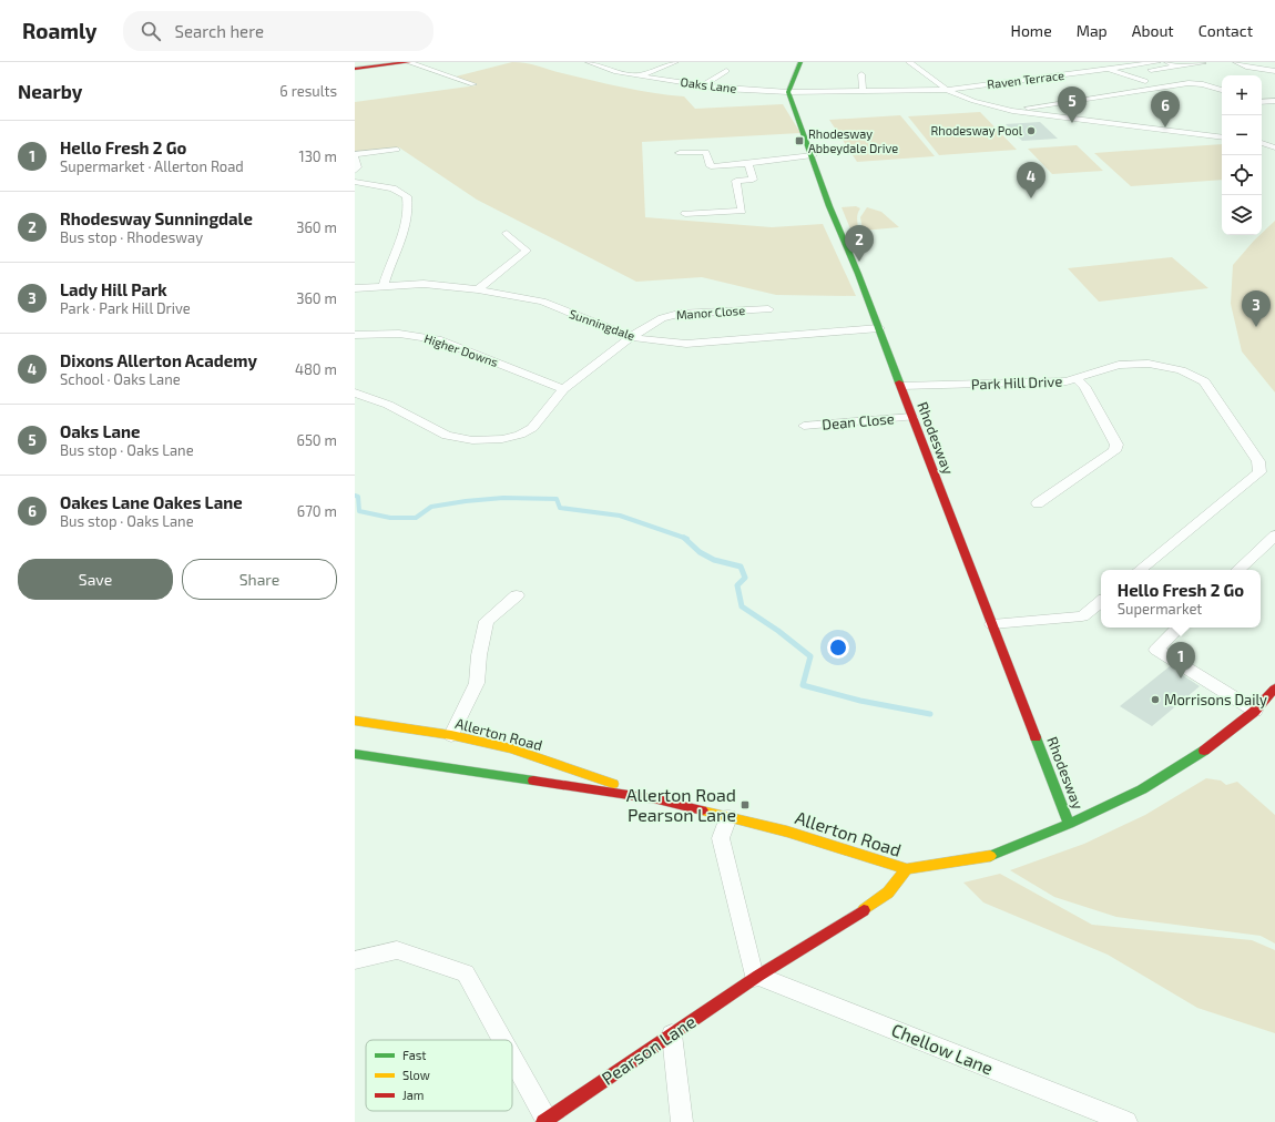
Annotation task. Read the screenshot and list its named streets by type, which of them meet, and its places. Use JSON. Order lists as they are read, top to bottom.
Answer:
{
  "streets": {
    "street": [
      "Raven Terrace",
      "Oaks Lane",
      "Manor Close",
      "Sunningdale",
      "Higher Downs",
      "Park Hill Drive",
      "Dean Close",
      "Rhodesway",
      "Allerton Road",
      "Chellow Lane",
      "Pearson Lane"
    ]
  },
  "crossings": [
    ["Raven Terrace", "Oaks Lane"],
    ["Oaks Lane", "Rhodesway"],
    ["Manor Close", "Sunningdale"],
    ["Manor Close", "Higher Downs"],
    ["Sunningdale", "Rhodesway"],
    ["Park Hill Drive", "Rhodesway"],
    ["Dean Close", "Rhodesway"],
    ["Rhodesway", "Allerton Road"],
    ["Allerton Road", "Pearson Lane"],
    ["Chellow Lane", "Pearson Lane"]
  ],
  "places": {
    "other": ["Rhodesway Pool", "Morrisons Daily"],
    "transit": ["Rhodesway Abbeydale Drive", "Allerton Road Pearson Lane"]
  },
  "legend": ["Fast", "Slow", "Jam"],
  "page": {
    "header": "Roamly",
    "search": "Search here",
    "nav": [
      "Home",
      "Map",
      "About",
      "Contact"
    ],
    "heading": ["Nearby", "6 results"],
    "map_buttons": ["+", "−"],
    "pins": [
      "5",
      "6",
      "4",
      "2",
      "3",
      "1"
    ],
    "list": [
      {
        "mark": "1",
        "name": "Hello Fresh 2 Go",
        "note": "Supermarket · Allerton Road",
        "value": "130 m"
      },
      {
        "mark": "2",
        "name": "Rhodesway Sunningdale",
        "note": "Bus stop · Rhodesway",
        "value": "360 m"
      },
      {
        "mark": "3",
        "name": "Lady Hill Park",
        "note": "Park · Park Hill Drive",
        "value": "360 m"
      },
      {
        "mark": "4",
        "name": "Dixons Allerton Academy",
        "note": "School · Oaks Lane",
        "value": "480 m"
      },
      {
        "mark": "5",
        "name": "Oaks Lane",
        "note": "Bus stop · Oaks Lane",
        "value": "650 m"
      },
      {
        "mark": "6",
        "name": "Oakes Lane Oakes Lane",
        "note": "Bus stop · Oaks Lane",
        "value": "670 m"
      }
    ],
    "buttons": ["Save", "Share"],
    "popup": ["Hello Fresh 2 Go", "Supermarket"]
  }
}
